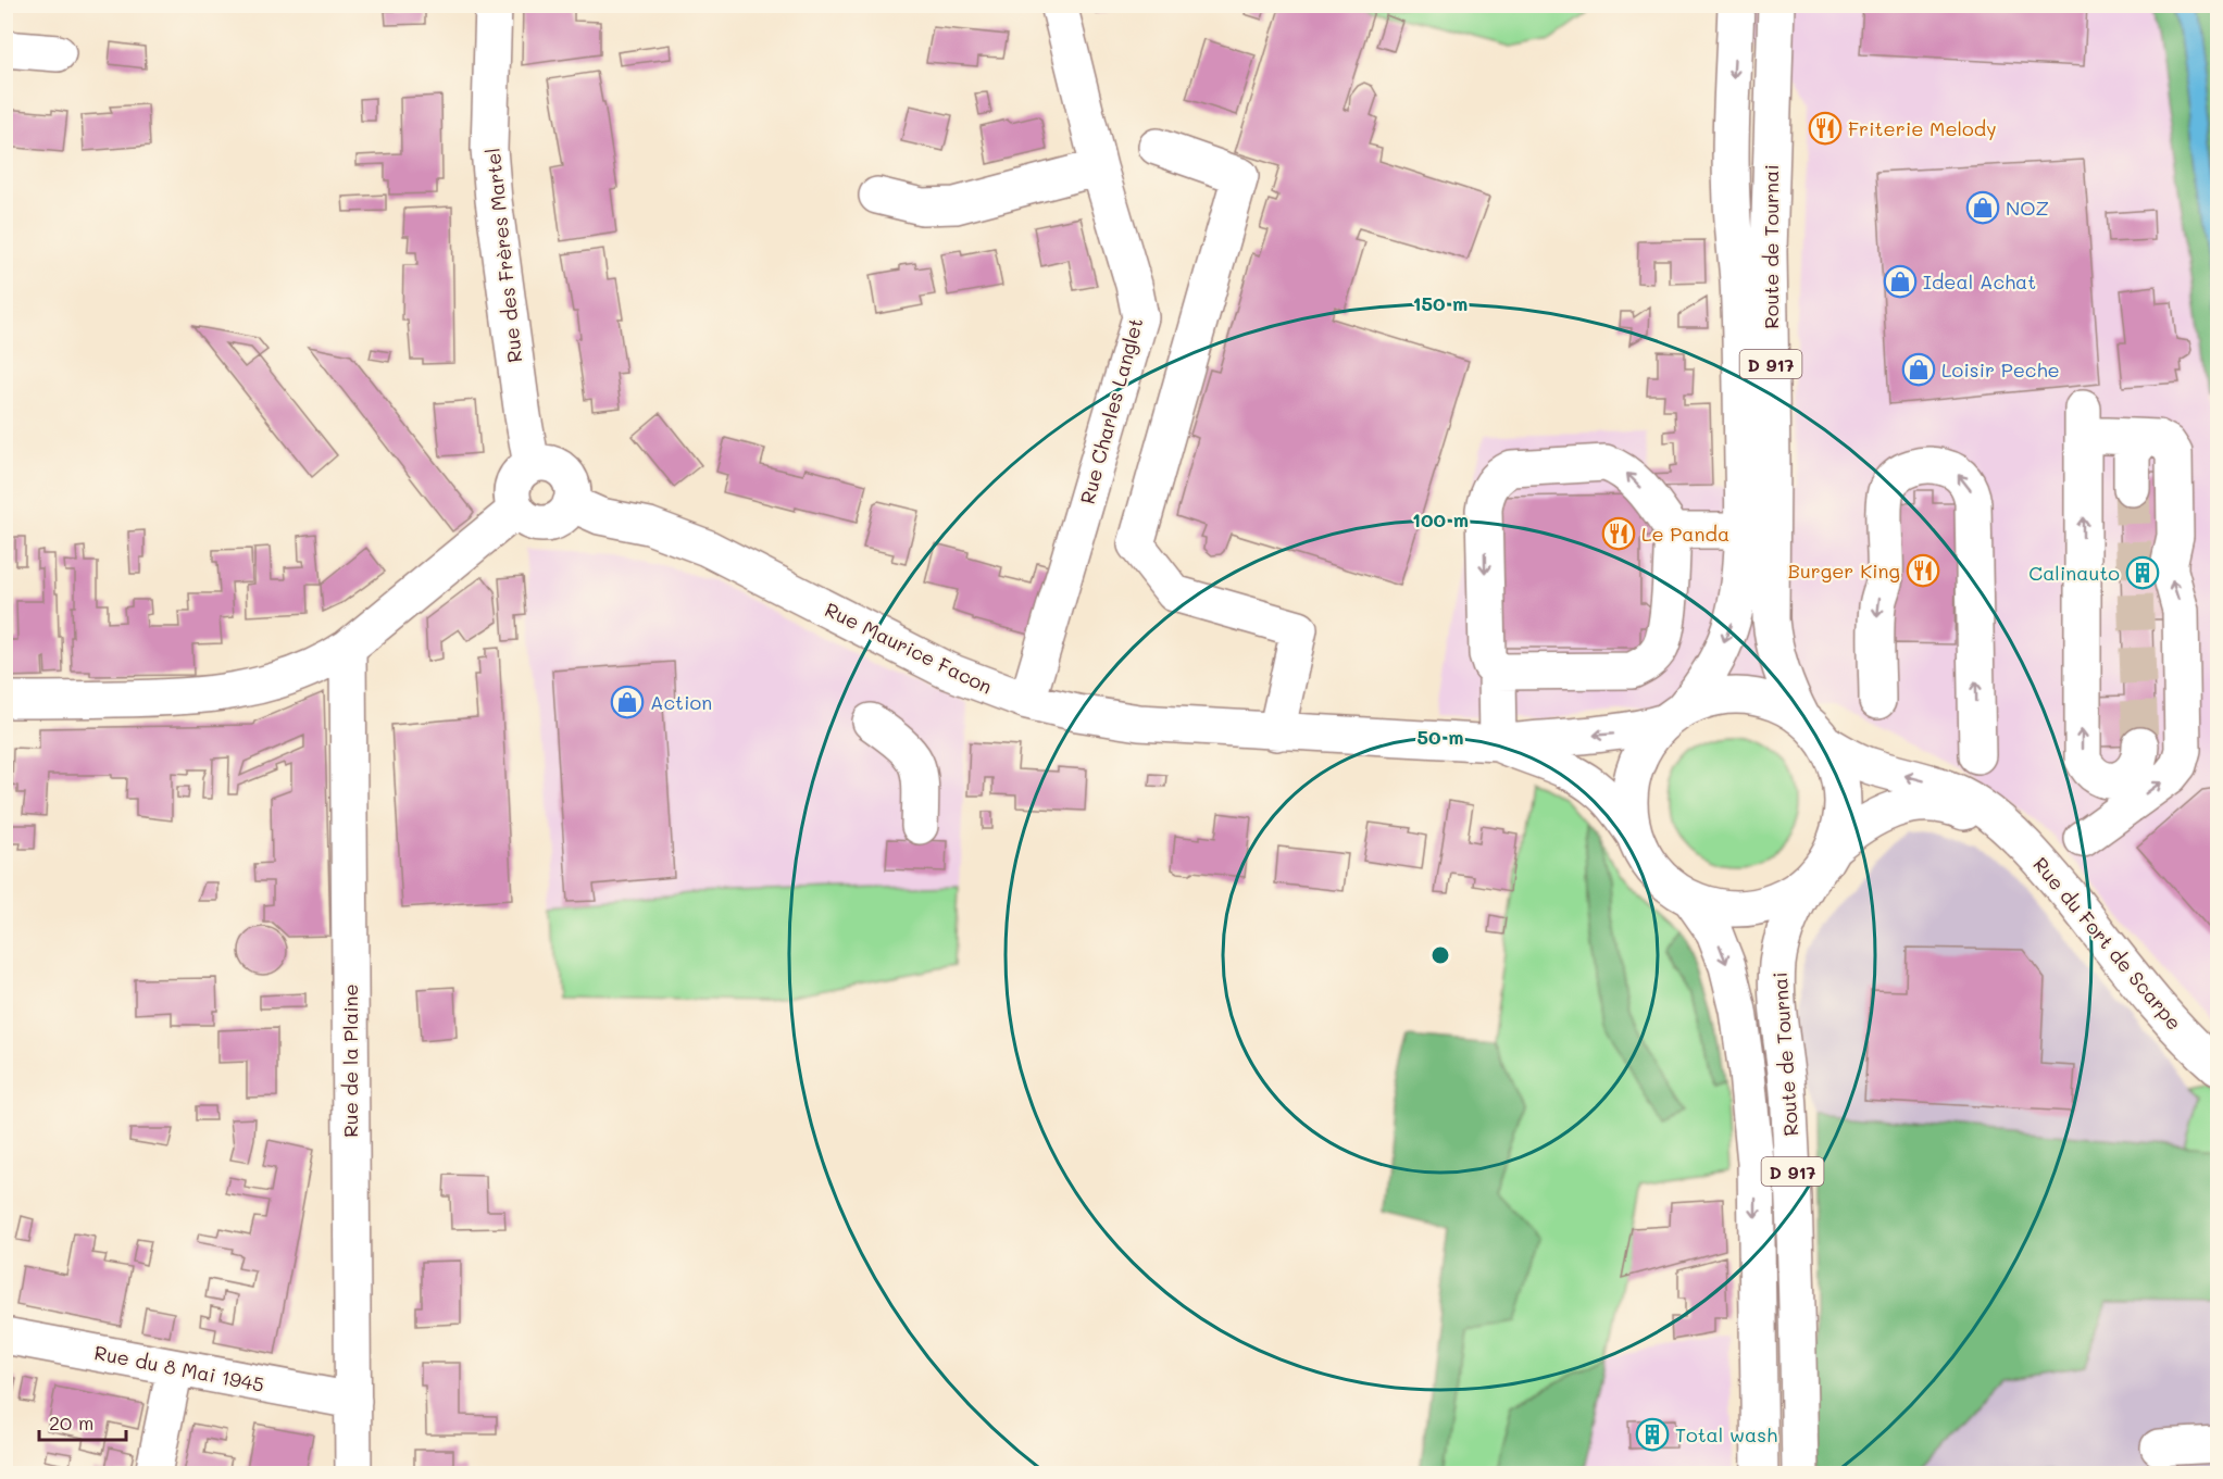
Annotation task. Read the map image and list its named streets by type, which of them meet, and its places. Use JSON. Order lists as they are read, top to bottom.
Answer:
{
  "streets": {
    "street": [
      "Route de Tournai",
      "Rue des Frères Martel",
      "D 917",
      "Rue Charles Langlet",
      "Rue Maurice Facon",
      "Rue du Fort de Scarpe",
      "Rue de la Plaine",
      "Rue du 8 Mai 1945"
    ]
  },
  "crossings": [
    ["Route de Tournai", "Rue Maurice Facon"],
    ["Route de Tournai", "Rue du Fort de Scarpe"],
    ["Rue des Frères Martel", "Rue Maurice Facon"],
    ["Rue Charles Langlet", "Rue Maurice Facon"],
    ["Rue Maurice Facon", "Rue du Fort de Scarpe"],
    ["Rue de la Plaine", "Rue du 8 Mai 1945"]
  ],
  "places": {
    "restaurant": ["Friterie Melody", "Le Panda", "Burger King"],
    "shop": [
      "NOZ",
      "Ideal Achat",
      "Loisir Peche",
      "Action"
    ],
    "building": ["Calinauto", "Total wash"]
  },
  "scale_bar": "20 m",
  "rings": ["150 m", "100 m", "50 m"]
}
